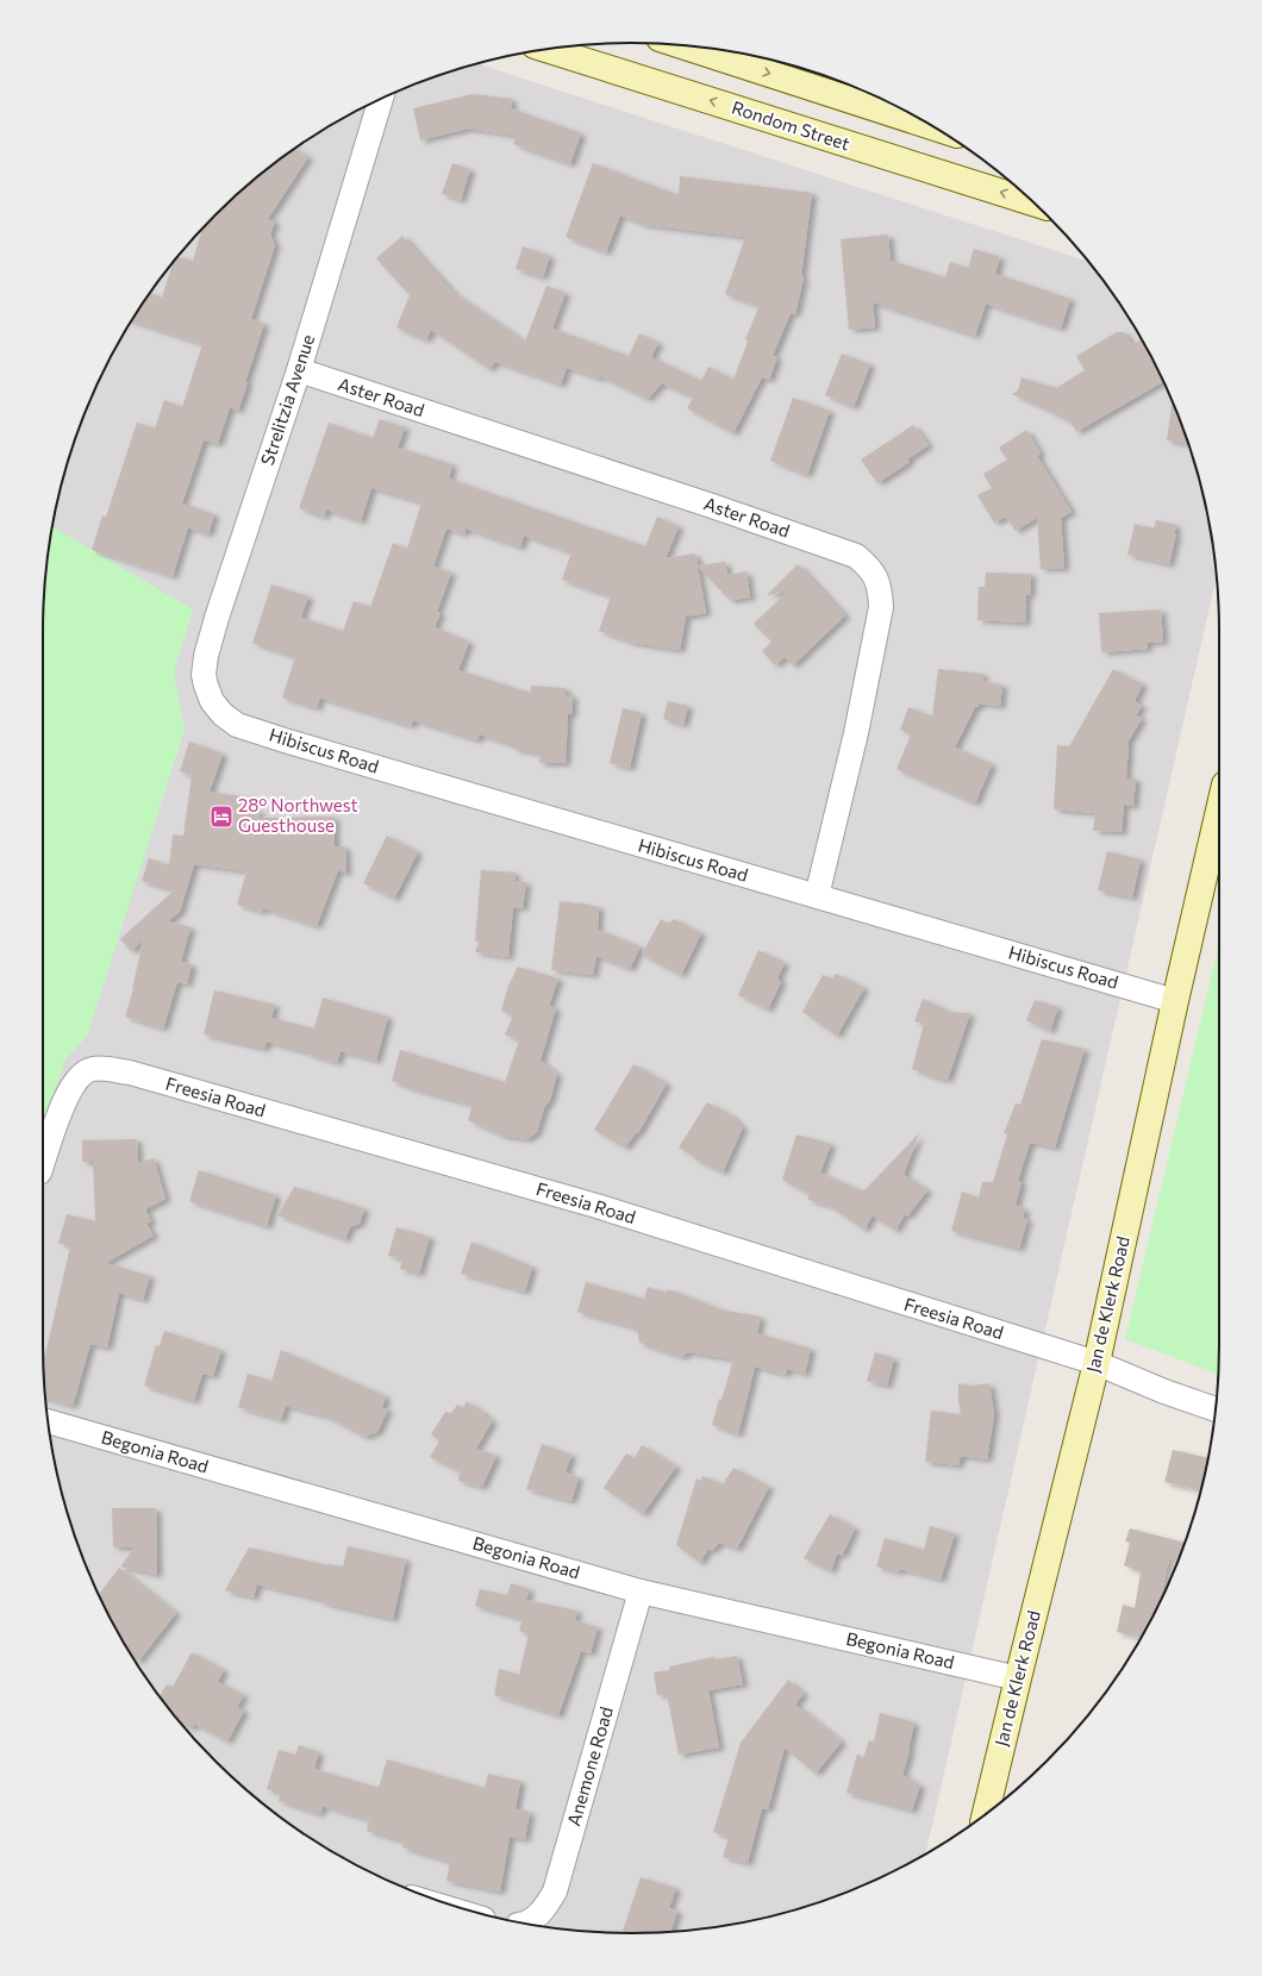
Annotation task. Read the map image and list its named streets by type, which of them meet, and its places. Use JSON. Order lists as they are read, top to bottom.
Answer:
{
  "streets": {
    "street": [
      "Rondom Street",
      "Aster Road",
      "Strelitzia Avenue",
      "Hibiscus Road",
      "Freesia Road",
      "Jan de Klerk Road",
      "Begonia Road",
      "Anemone Road"
    ]
  },
  "crossings": [
    ["Aster Road", "Strelitzia Avenue"],
    ["Aster Road", "Hibiscus Road"],
    ["Strelitzia Avenue", "Hibiscus Road"],
    ["Hibiscus Road", "Jan de Klerk Road"],
    ["Freesia Road", "Jan de Klerk Road"],
    ["Jan de Klerk Road", "Begonia Road"],
    ["Begonia Road", "Anemone Road"]
  ],
  "places": {
    "hotel": ["28° Northwest Guesthouse"]
  }
}
